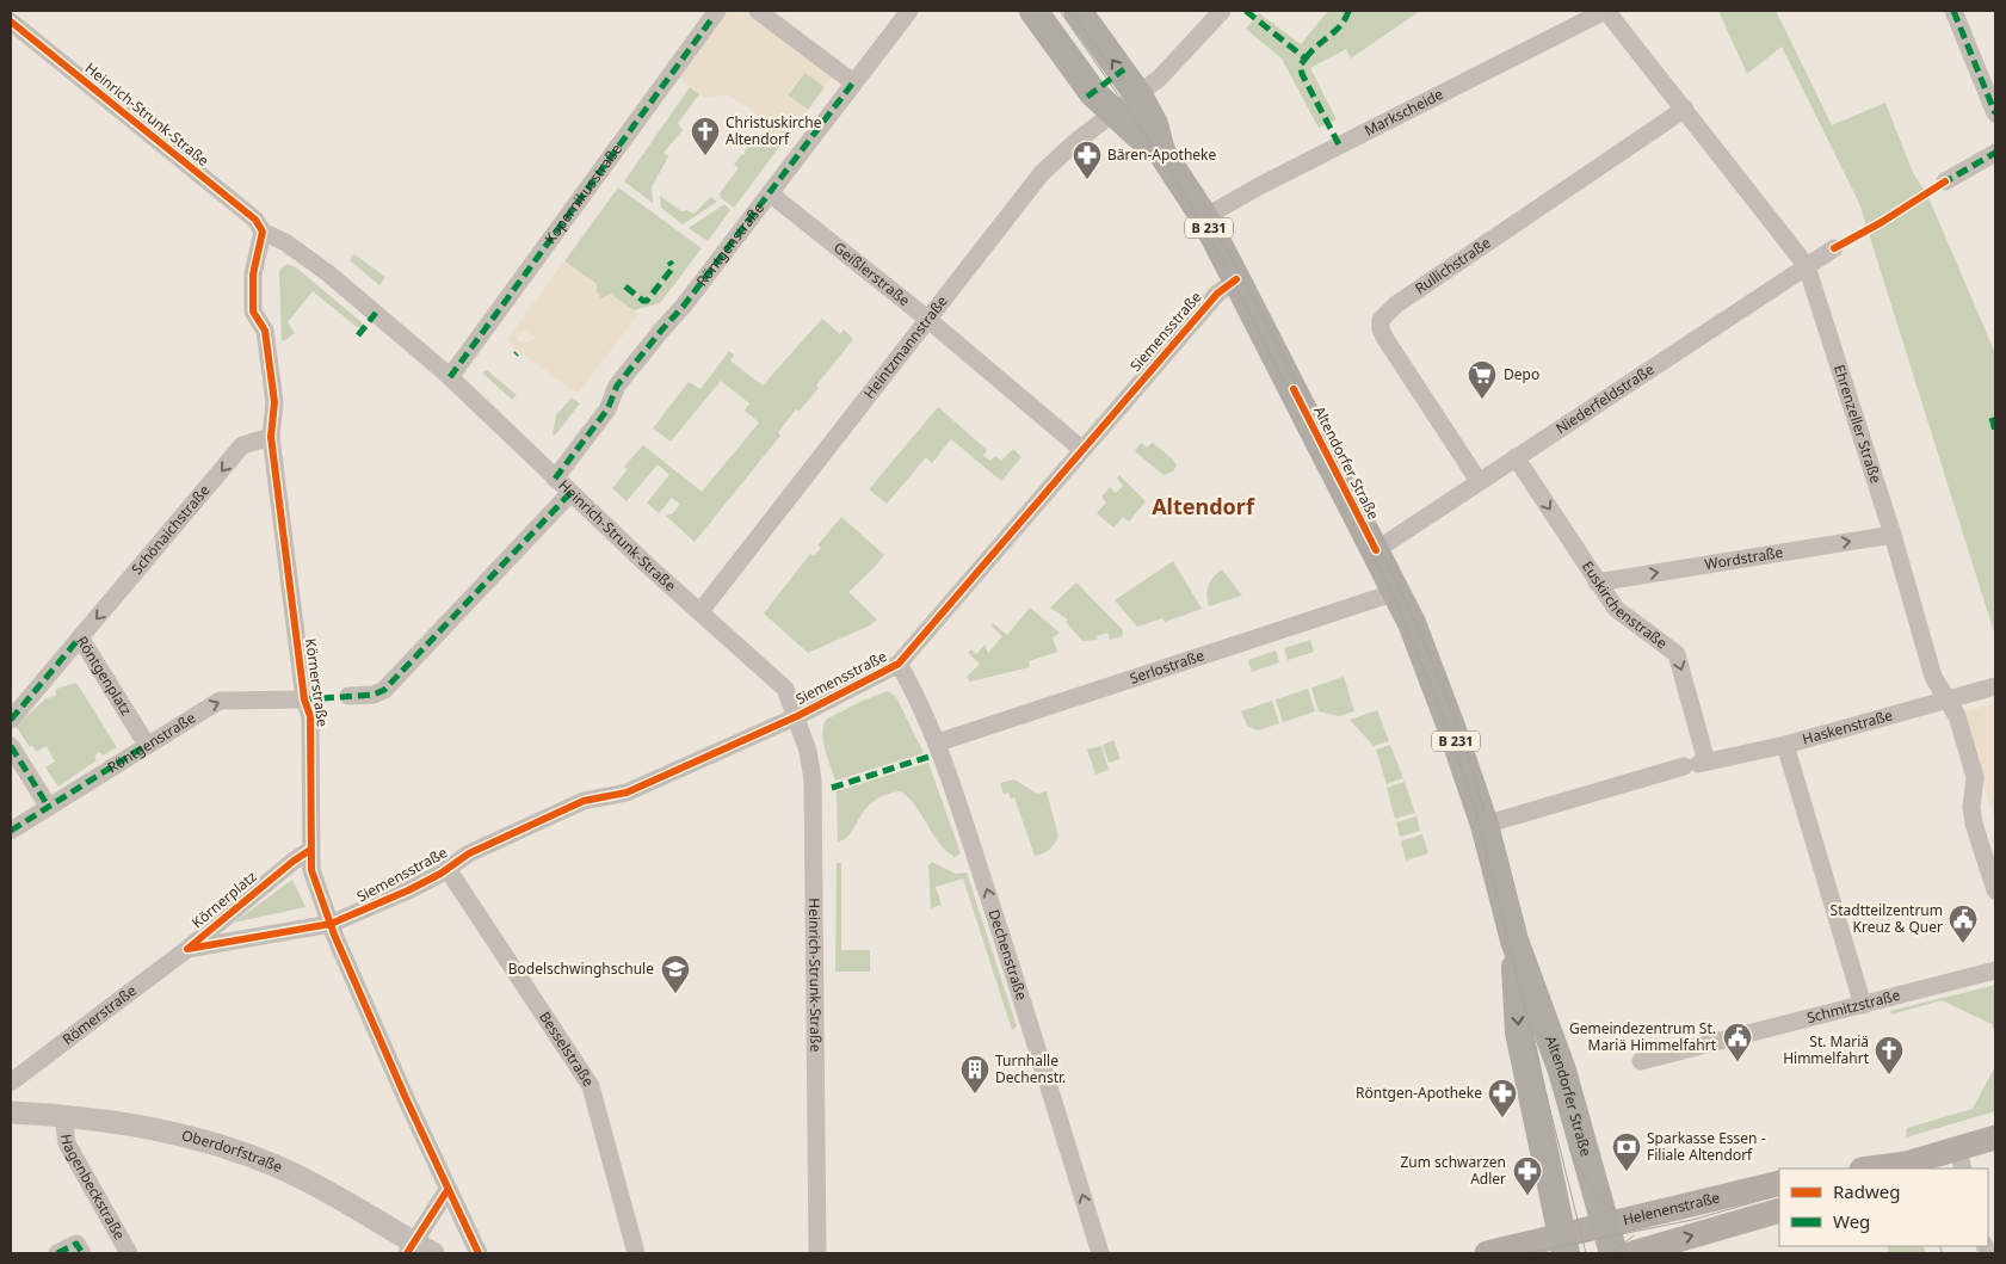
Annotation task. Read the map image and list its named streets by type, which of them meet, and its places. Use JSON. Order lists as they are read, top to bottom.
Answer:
{
  "streets": {
    "main road": ["B 231", "Altendorfer Straße", "Helenenstraße"],
    "street": [
      "Heinrich-Strunk-Straße",
      "Markscheide",
      "Kopernikusstraße",
      "Röntgenstraße",
      "Rullichstraße",
      "Geißlerstraße",
      "Siemensstraße",
      "Heintzmannstraße",
      "Niederfeldstraße",
      "Ehrenzeller Straße",
      "Schönaichstraße",
      "Wordstraße",
      "Euskirchenstraße",
      "Serlostraße",
      "Röntgenplatz",
      "Körnerstraße",
      "Haskenstraße",
      "Körnerplatz",
      "Dechenstraße",
      "Schmitzstraße",
      "Römerstraße",
      "Besselstraße",
      "Oberdorfstraße",
      "Hagenbeckstraße"
    ]
  },
  "crossings": [
    ["Heinrich-Strunk-Straße", "Kopernikusstraße"],
    ["Heinrich-Strunk-Straße", "Röntgenstraße"],
    ["Heinrich-Strunk-Straße", "Siemensstraße"],
    ["Heinrich-Strunk-Straße", "Heintzmannstraße"],
    ["Heinrich-Strunk-Straße", "Körnerstraße"],
    ["Markscheide", "Ehrenzeller Straße"],
    ["Markscheide", "Altendorfer Straße"],
    ["Röntgenstraße", "Geißlerstraße"],
    ["Röntgenstraße", "Röntgenplatz"],
    ["Röntgenstraße", "Körnerstraße"],
    ["Rullichstraße", "Niederfeldstraße"],
    ["Rullichstraße", "Ehrenzeller Straße"],
    ["Geißlerstraße", "Siemensstraße"],
    ["Geißlerstraße", "Heintzmannstraße"],
    ["Siemensstraße", "Altendorfer Straße"],
    ["Siemensstraße", "Körnerstraße"],
    ["Siemensstraße", "Körnerplatz"],
    ["Siemensstraße", "Dechenstraße"],
    ["Siemensstraße", "Besselstraße"],
    ["Heintzmannstraße", "Altendorfer Straße"],
    ["Niederfeldstraße", "Ehrenzeller Straße"],
    ["Niederfeldstraße", "Altendorfer Straße"],
    ["Niederfeldstraße", "Euskirchenstraße"],
    ["Ehrenzeller Straße", "Wordstraße"],
    ["Ehrenzeller Straße", "Haskenstraße"],
    ["Altendorfer Straße", "Serlostraße"],
    ["Altendorfer Straße", "Haskenstraße"],
    ["Altendorfer Straße", "Helenenstraße"],
    ["Schönaichstraße", "Röntgenplatz"],
    ["Schönaichstraße", "Körnerstraße"],
    ["Wordstraße", "Euskirchenstraße"],
    ["Euskirchenstraße", "Haskenstraße"],
    ["Serlostraße", "Dechenstraße"],
    ["Körnerstraße", "Körnerplatz"],
    ["Körnerplatz", "Römerstraße"],
    ["Oberdorfstraße", "Hagenbeckstraße"]
  ],
  "one_way": [
    "Schönaichstraße",
    "Wordstraße",
    "Euskirchenstraße",
    "Dechenstraße"
  ],
  "districts": ["Altendorf"],
  "places": {
    "church": ["Christuskirche Altendorf", "St. Mariä Himmelfahrt"],
    "pharmacy": ["Bären-Apotheke", "Röntgen-Apotheke", "Zum schwarzen Adler"],
    "supermarket": ["Depo"],
    "public building": ["Stadtteilzentrum Kreuz & Quer", "Gemeindezentrum St. Mariä Himmelfahrt"],
    "school or university": ["Bodelschwinghschule"],
    "building": ["Turnhalle Dechenstr."],
    "bank": ["Sparkasse Essen - Filiale Altendorf"]
  },
  "legend": ["Radweg", "Weg"]
}
